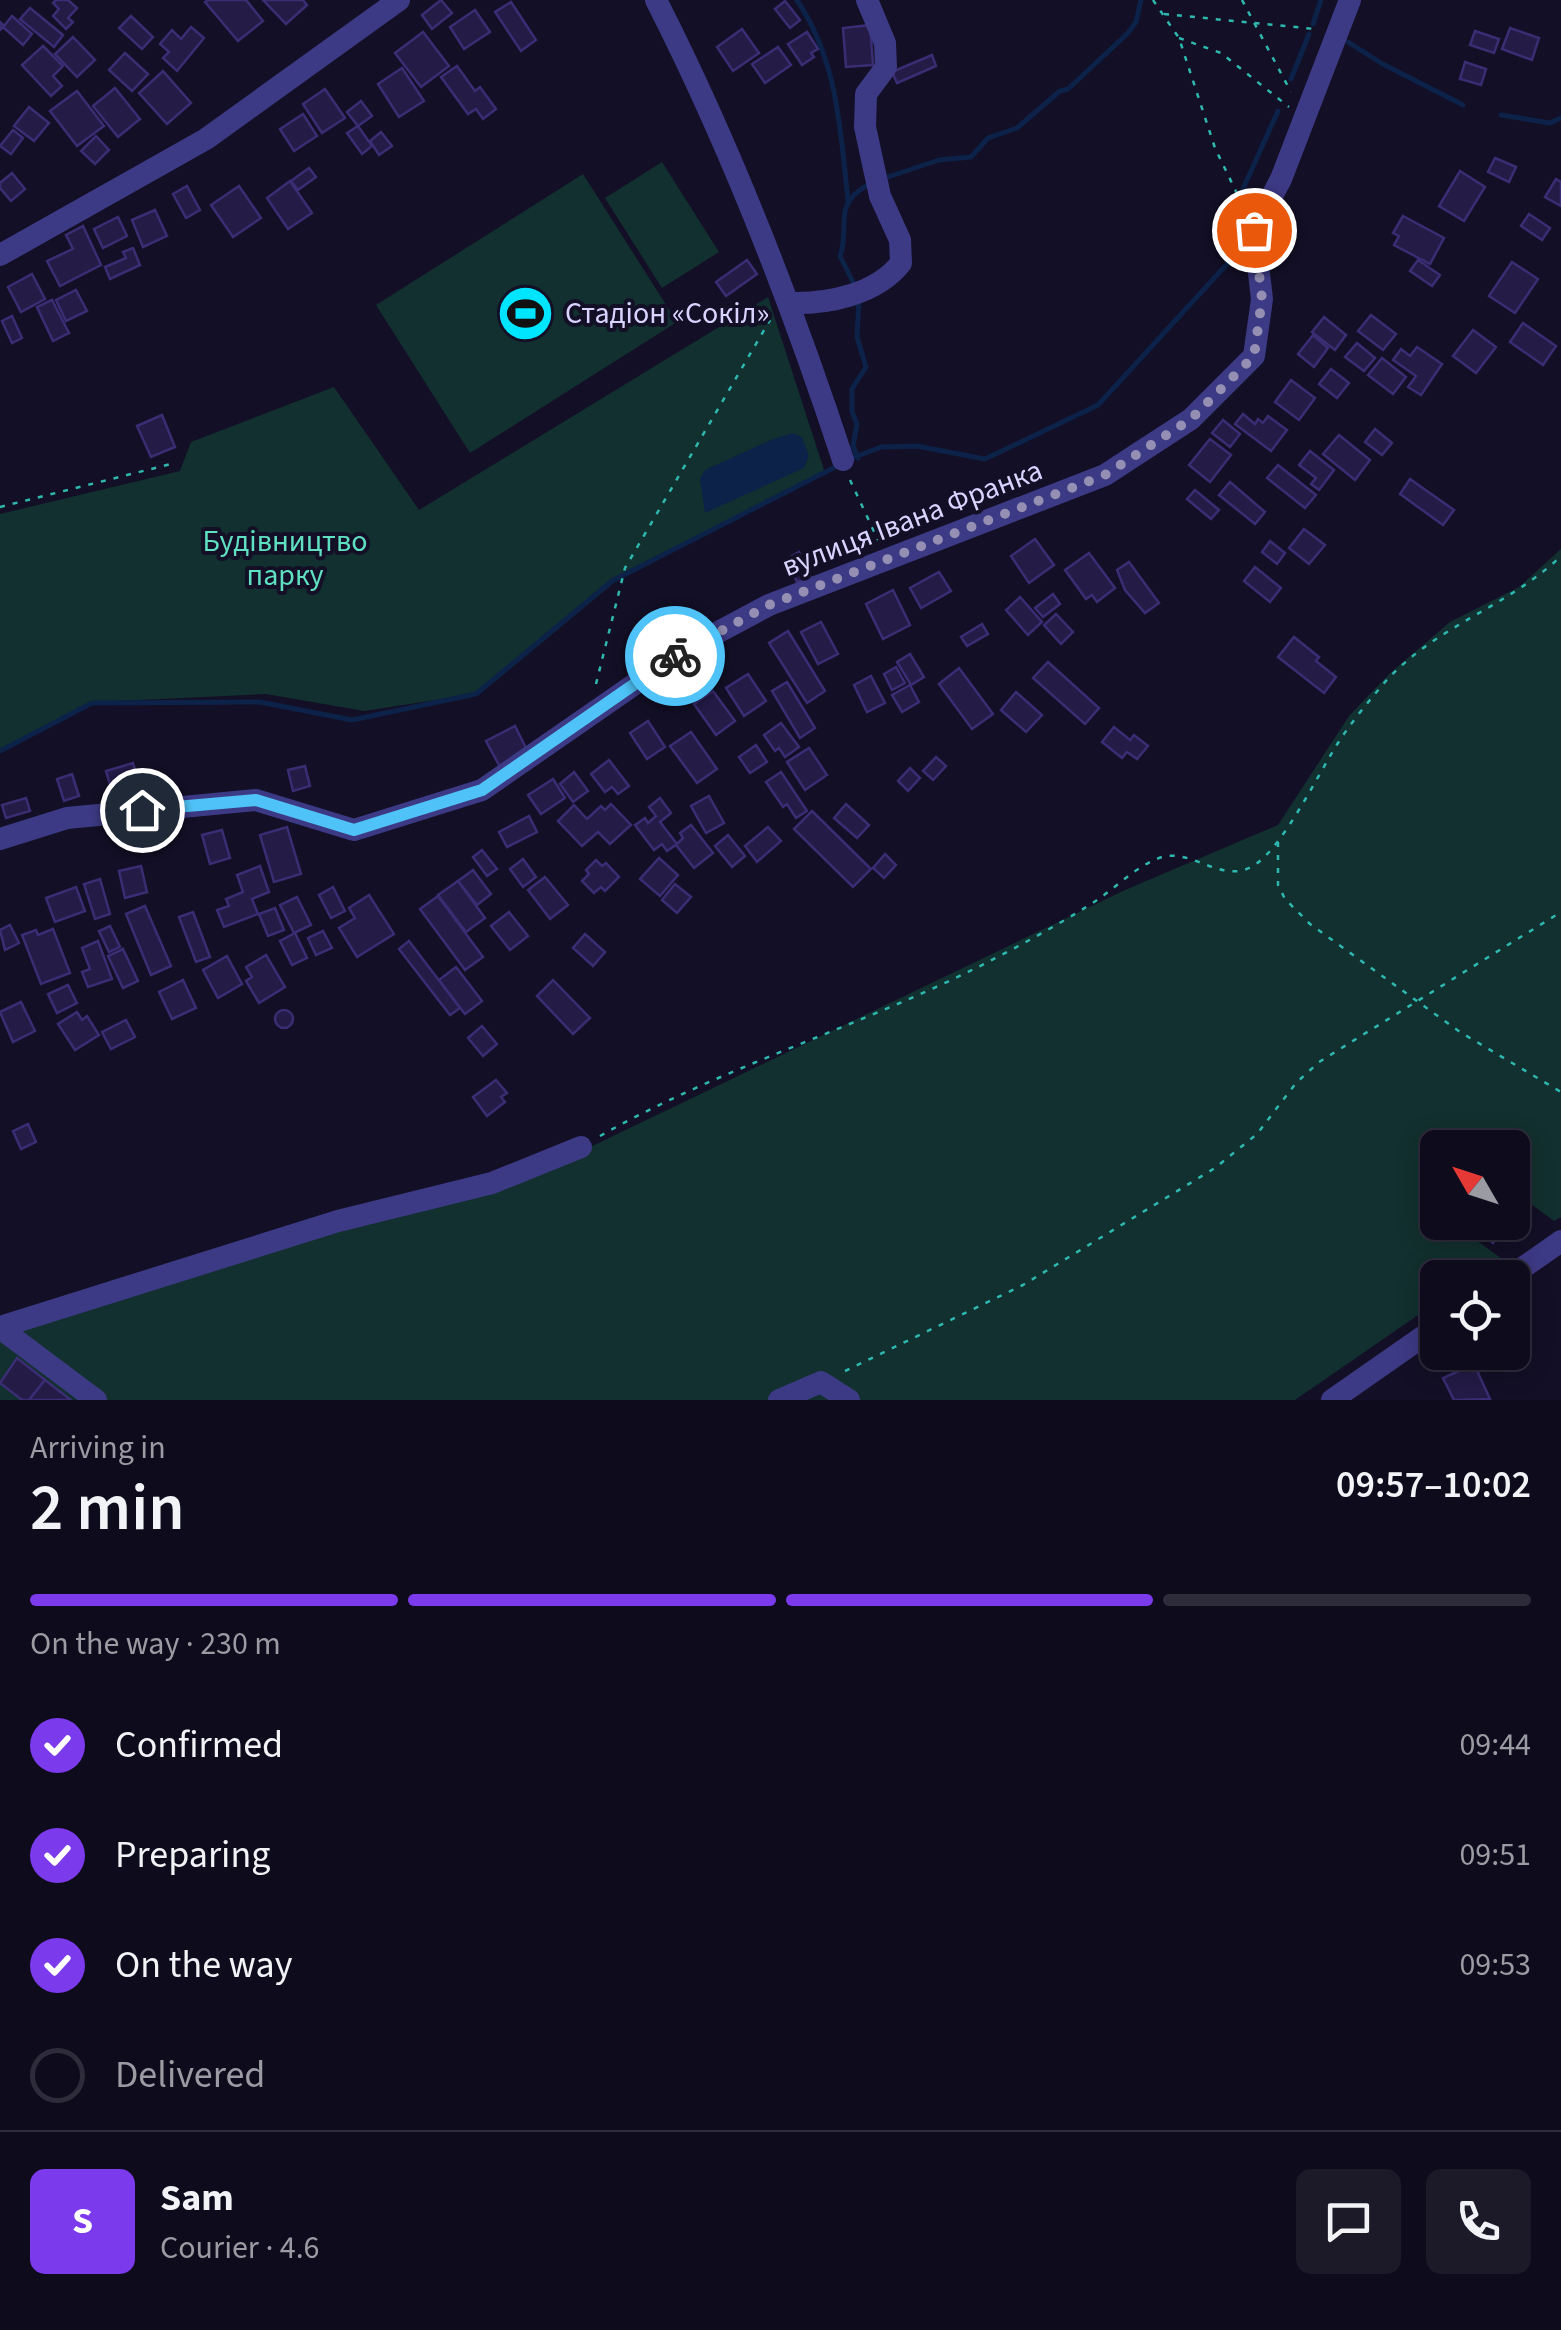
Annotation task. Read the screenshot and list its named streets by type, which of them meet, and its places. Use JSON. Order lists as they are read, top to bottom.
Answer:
{
  "streets": {
    "street": ["вулиця Івана Франка"]
  },
  "parks": ["Будівництво парку"],
  "places": {
    "sports": ["Стадіон «Сокіл»"]
  },
  "north": "top left",
  "page": {
    "heading": ["2 min", "Arriving in", "09:57–10:02"],
    "panel": ["Sam", "Courier · 4.6"],
    "bar": "On the way · 230 m",
    "list": [
      ["Confirmed", "09:44"],
      ["Preparing", "09:51"],
      ["On the way", "09:53"],
      "Delivered"
    ],
    "round": "S"
  }
}
